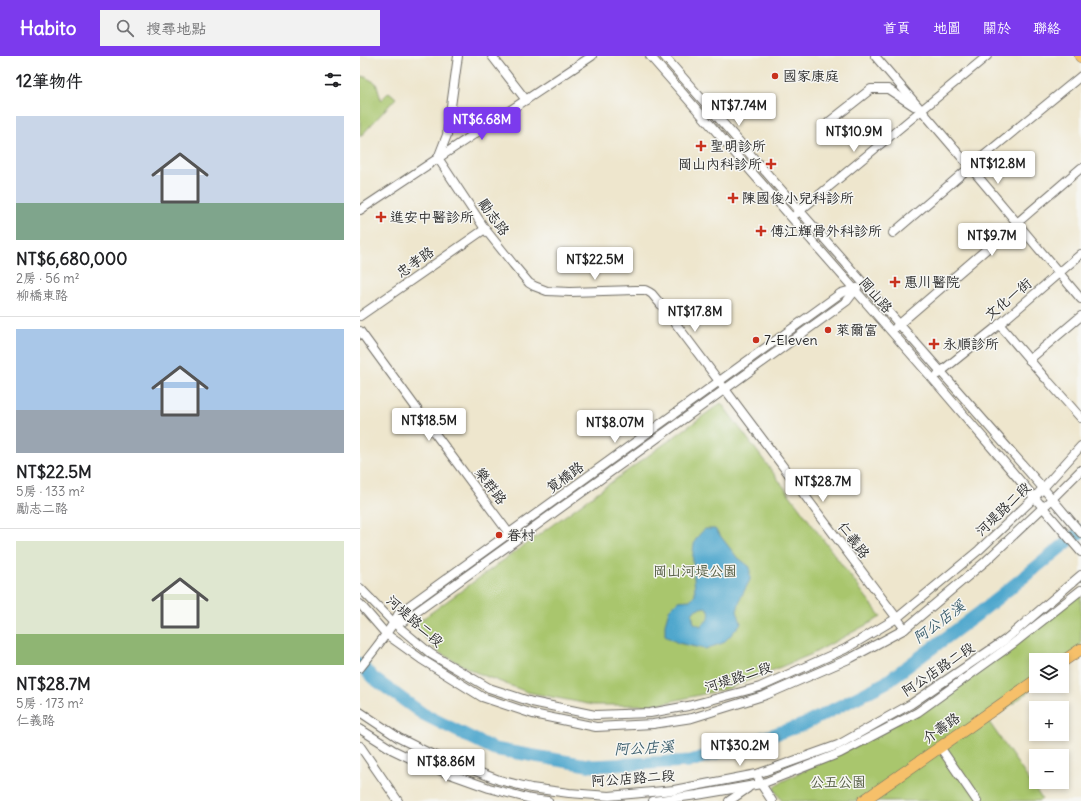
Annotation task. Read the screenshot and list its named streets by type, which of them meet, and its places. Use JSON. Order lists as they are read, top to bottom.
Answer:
{
  "streets": {
    "main road": ["介壽路"],
    "street": [
      "勵志路",
      "忠孝路",
      "岡山路",
      "文化一街",
      "筧橋路",
      "樂群路",
      "河堤路二段",
      "仁義路",
      "阿公店路二段"
    ]
  },
  "crossings": [
    ["勵志路", "忠孝路"],
    ["勵志路", "仁義路"],
    ["岡山路", "文化一街"],
    ["岡山路", "筧橋路"],
    ["岡山路", "河堤路二段"],
    ["筧橋路", "樂群路"],
    ["筧橋路", "河堤路二段"],
    ["筧橋路", "仁義路"],
    ["河堤路二段", "仁義路"]
  ],
  "water": ["阿公店溪"],
  "parks": ["岡山河堤公園", "公五公園"],
  "places": {
    "other": [
      "國家康庭",
      "萊爾富",
      "7-Eleven",
      "眷村"
    ],
    "health": [
      "聖明診所",
      "岡山內科診所",
      "陳國俊小兒科診所",
      "進安中醫診所",
      "傅江輝骨外科診所",
      "惠川醫院",
      "永順診所"
    ]
  },
  "page": {
    "header": "Habito",
    "search": "搜尋地點",
    "nav": [
      "首頁",
      "地圖",
      "關於",
      "聯絡"
    ],
    "heading": "12筆物件",
    "price": [
      "NT$7.74M",
      "NT$6.68M",
      "NT$10.9M",
      "NT$12.8M",
      "NT$9.7M",
      "NT$22.5M",
      "NT$17.8M",
      "NT$18.5M",
      "NT$8.07M",
      "NT$28.7M",
      "NT$30.2M",
      "NT$8.86M"
    ],
    "list": [
      {
        "name": "NT$6,680,000",
        "note": "2房 · 56 m² · 柳橋東路"
      },
      {
        "name": "NT$22.5M",
        "note": "5房 · 133 m² · 勵志二路"
      },
      {
        "name": "NT$28.7M",
        "note": "5房 · 173 m² · 仁義路"
      }
    ],
    "map_buttons": ["+", "−"]
  }
}
